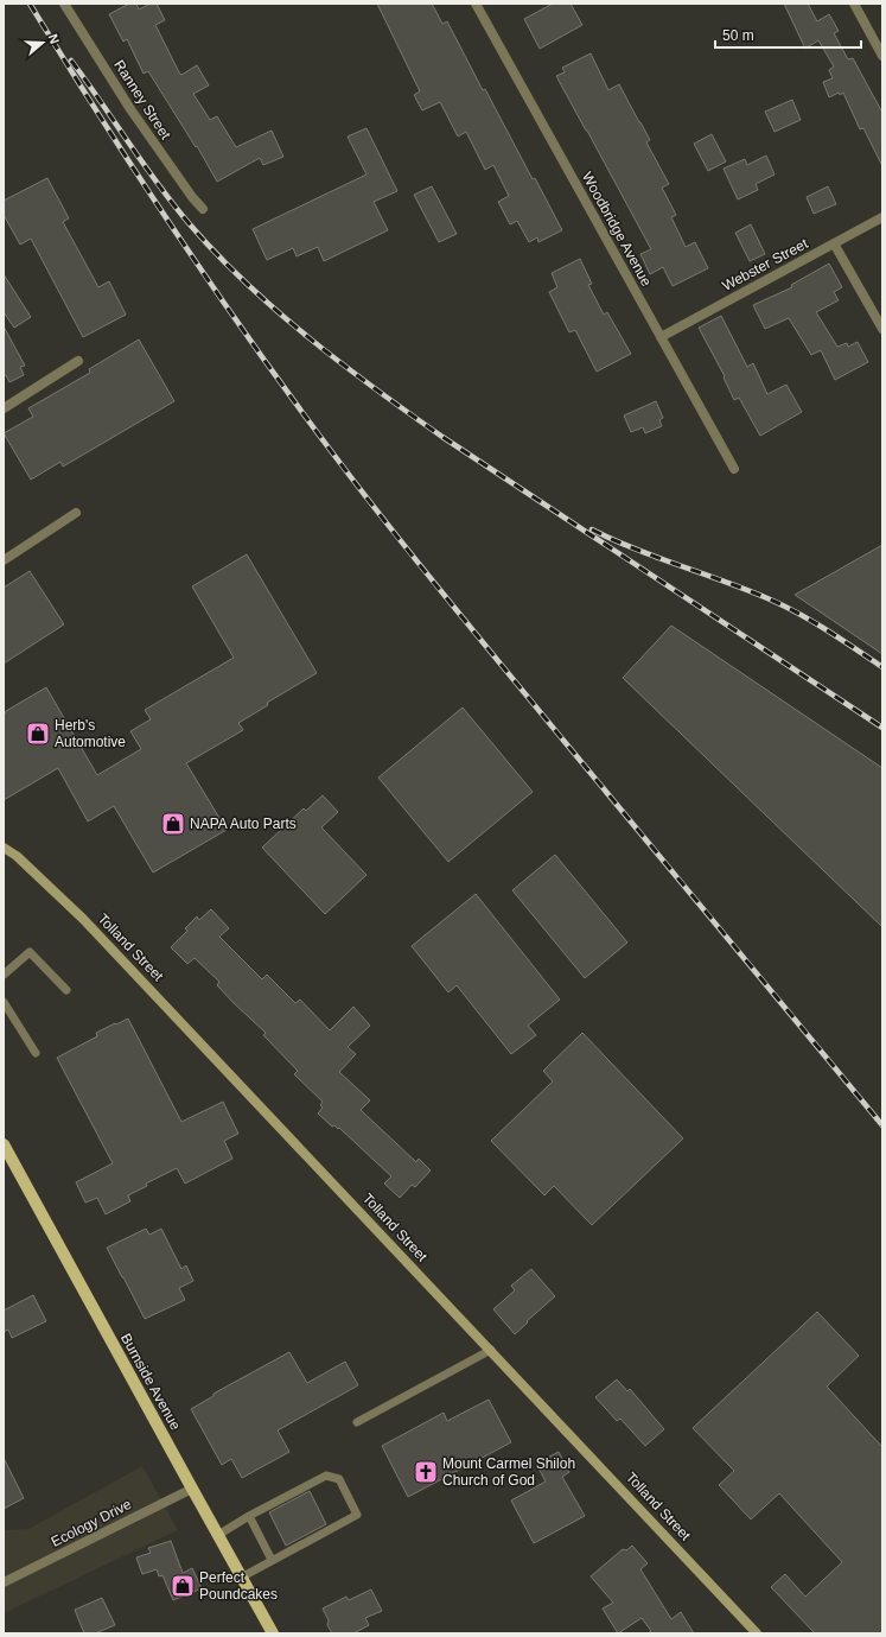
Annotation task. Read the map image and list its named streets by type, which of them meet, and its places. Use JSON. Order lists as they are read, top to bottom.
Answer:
{
  "streets": {
    "main road": ["Tolland Street", "Burnside Avenue"],
    "street": [
      "Ranney Street",
      "Woodbridge Avenue",
      "Webster Street",
      "Ecology Drive"
    ]
  },
  "crossings": [
    ["Woodbridge Avenue", "Webster Street"],
    ["Burnside Avenue", "Ecology Drive"]
  ],
  "places": {
    "shop": ["Herb's Automotive", "NAPA Auto Parts", "Perfect Poundcakes"],
    "church": ["Mount Carmel Shiloh Church of God"]
  },
  "scale_bar": "50 m",
  "north": "right"
}
